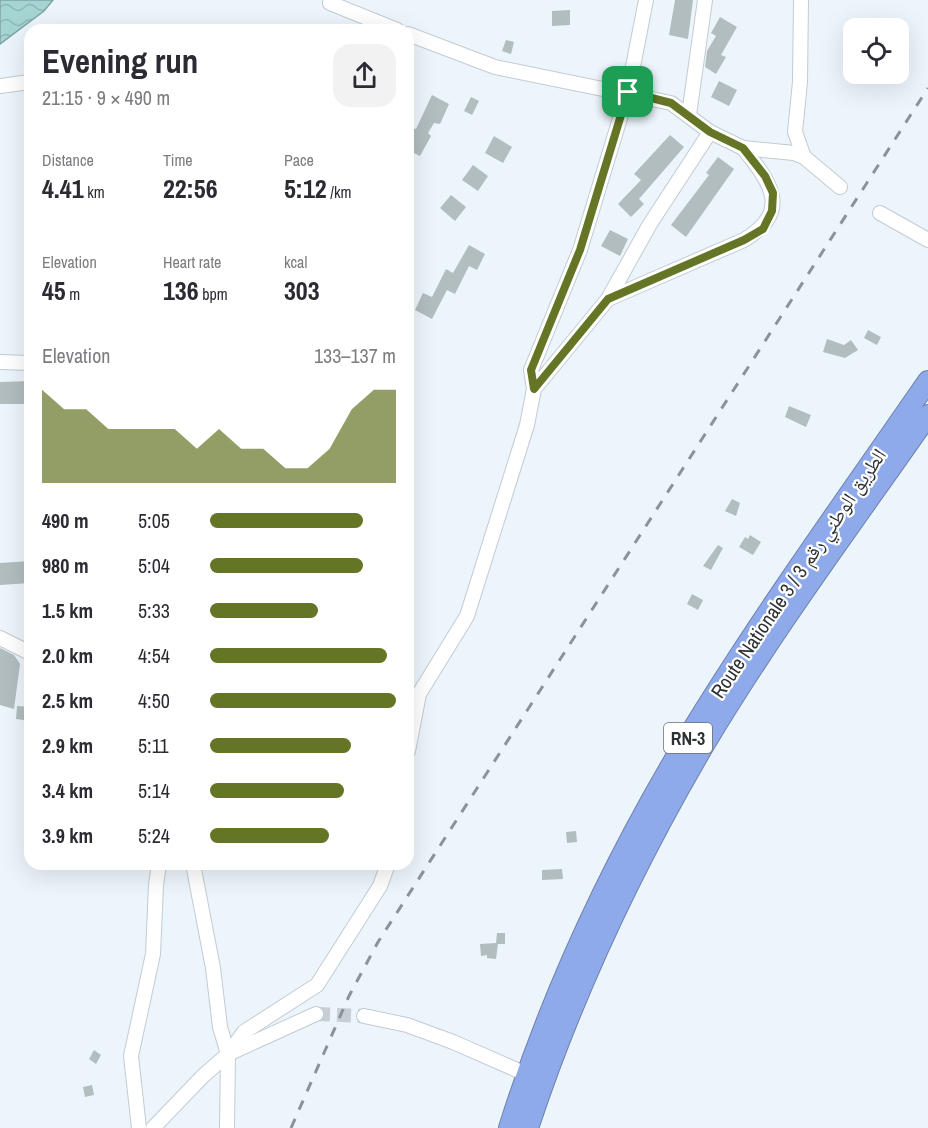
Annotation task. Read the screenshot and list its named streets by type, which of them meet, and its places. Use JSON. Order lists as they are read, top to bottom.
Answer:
{
  "streets": {
    "highway": ["Route Nationale 3 / الطريق الوطني رقم 3", "RN-3"]
  },
  "page": {
    "heading": ["Evening run", "21:15 · 9 × 490 m"],
    "stats": [
      ["Distance", "4.41 km"],
      ["Time", "22:56"],
      ["Pace", "5:12 /km"],
      ["Elevation", "45 m"],
      ["Heart rate", "136 bpm"],
      ["kcal", "303"]
    ],
    "chart": ["Elevation", "133–137 m"],
    "list": [
      {
        "name": "490 m",
        "note": "5:05"
      },
      {
        "name": "980 m",
        "note": "5:04"
      },
      {
        "name": "1.5 km",
        "note": "5:33"
      },
      {
        "name": "2.0 km",
        "note": "4:54"
      },
      {
        "name": "2.5 km",
        "note": "4:50"
      },
      {
        "name": "2.9 km",
        "note": "5:11"
      },
      {
        "name": "3.4 km",
        "note": "5:14"
      },
      {
        "name": "3.9 km",
        "note": "5:24"
      }
    ]
  }
}
